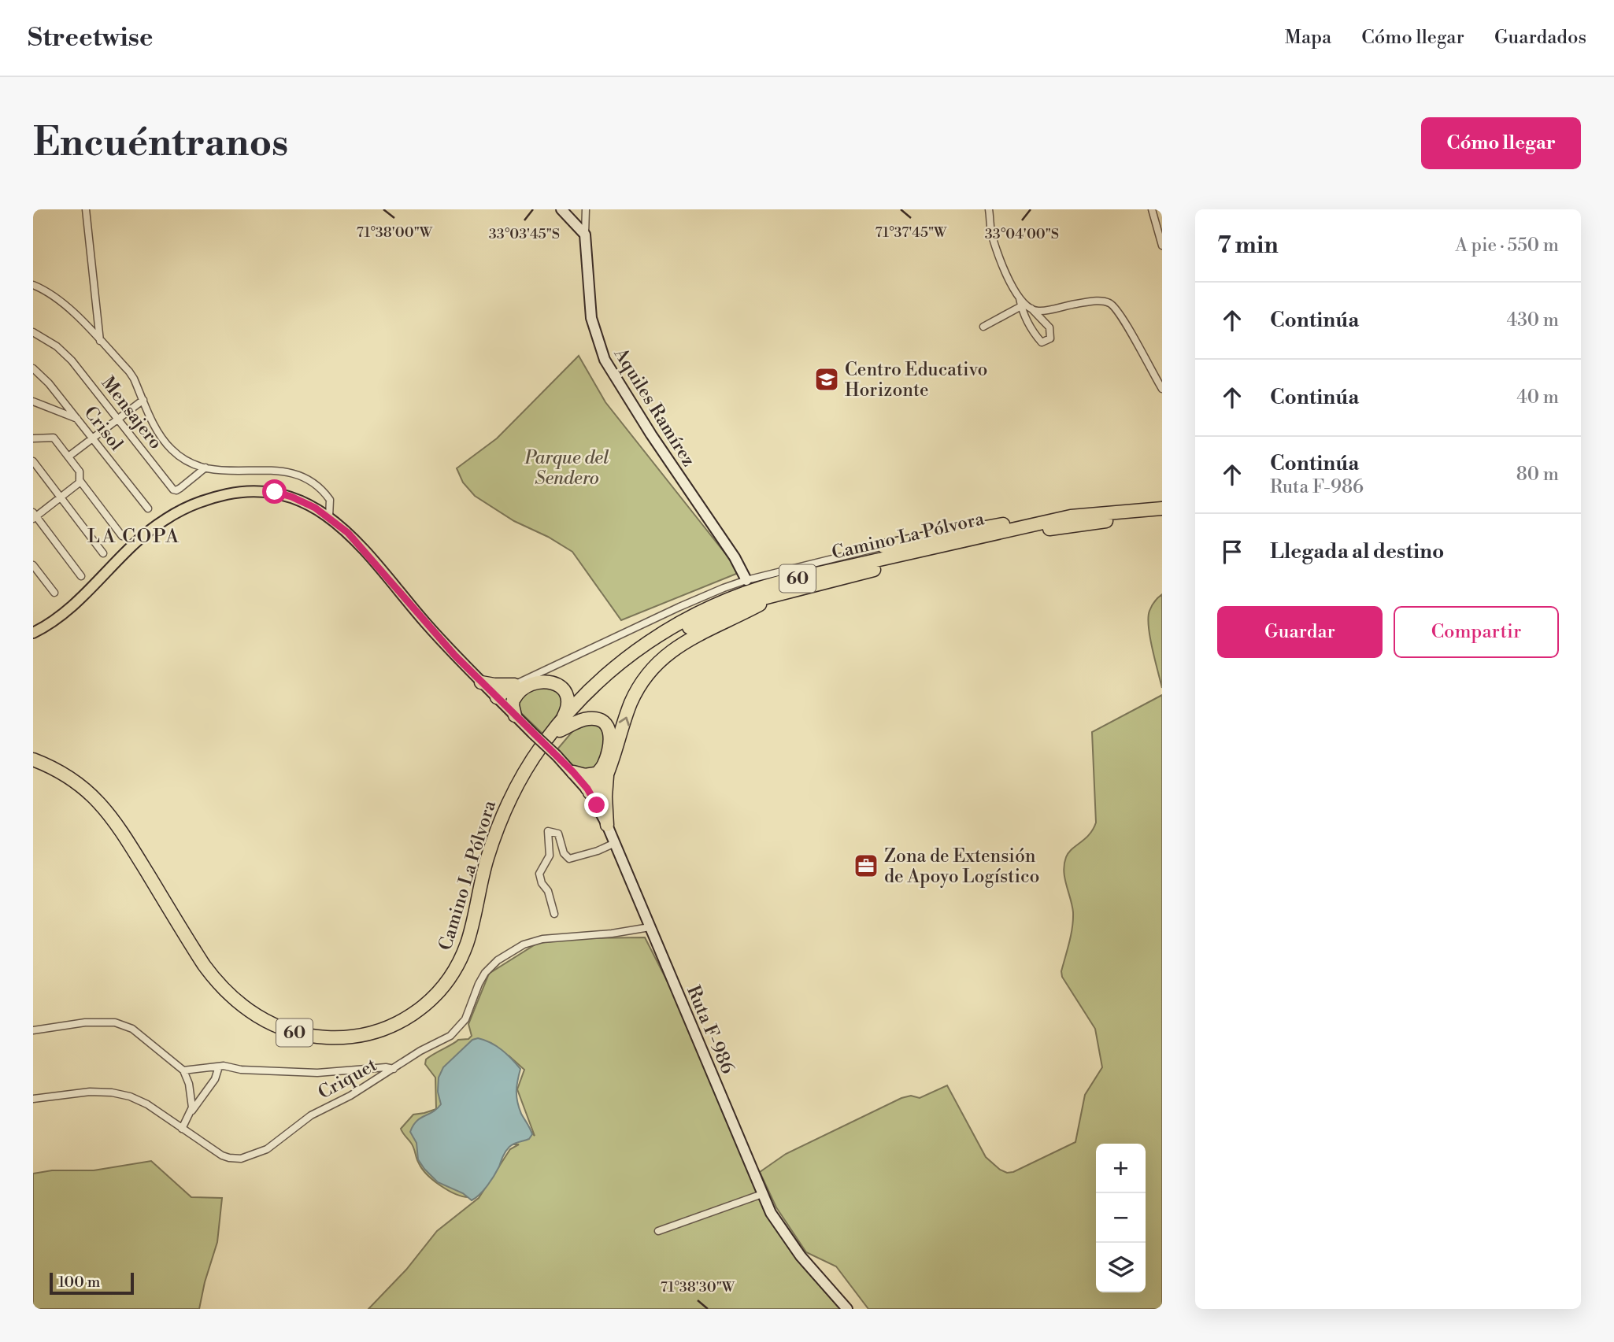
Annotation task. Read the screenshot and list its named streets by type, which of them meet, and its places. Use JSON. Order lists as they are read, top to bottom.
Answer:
{
  "streets": {
    "highway": ["Camino La Pólvora", "60"],
    "main road": ["Aquiles Ramírez", "Ruta F-986"],
    "street": ["Mensajero", "Crisol", "Criquet"]
  },
  "crossings": [
    ["Ruta F-986", "Criquet"]
  ],
  "districts": ["LA COPA"],
  "parks": ["Parque del Sendero"],
  "places": {
    "school or university": ["Centro Educativo Horizonte"],
    "office": ["Zona de Extensión de Apoyo Logístico"]
  },
  "scale_bar": "100 m",
  "page": {
    "header": "Streetwise",
    "nav": ["Mapa", "Cómo llegar", "Guardados"],
    "buttons": [
      "Cómo llegar",
      ["Guardar", "Compartir"]
    ],
    "title": "Encuéntranos",
    "heading": ["7 min", "A pie · 550 m"],
    "list": [
      ["Continúa", "430 m"],
      ["Continúa", "40 m"],
      ["Continúa", "Ruta F-986", "80 m"],
      "Llegada al destino"
    ],
    "map_buttons": ["+", "−"],
    "scale": "100 m"
  },
  "coordinates": [
    "71°38'00\"W",
    "71°37'45\"W",
    "33°03'45\"S",
    "33°04'00\"S",
    "71°38'30\"W"
  ]
}
